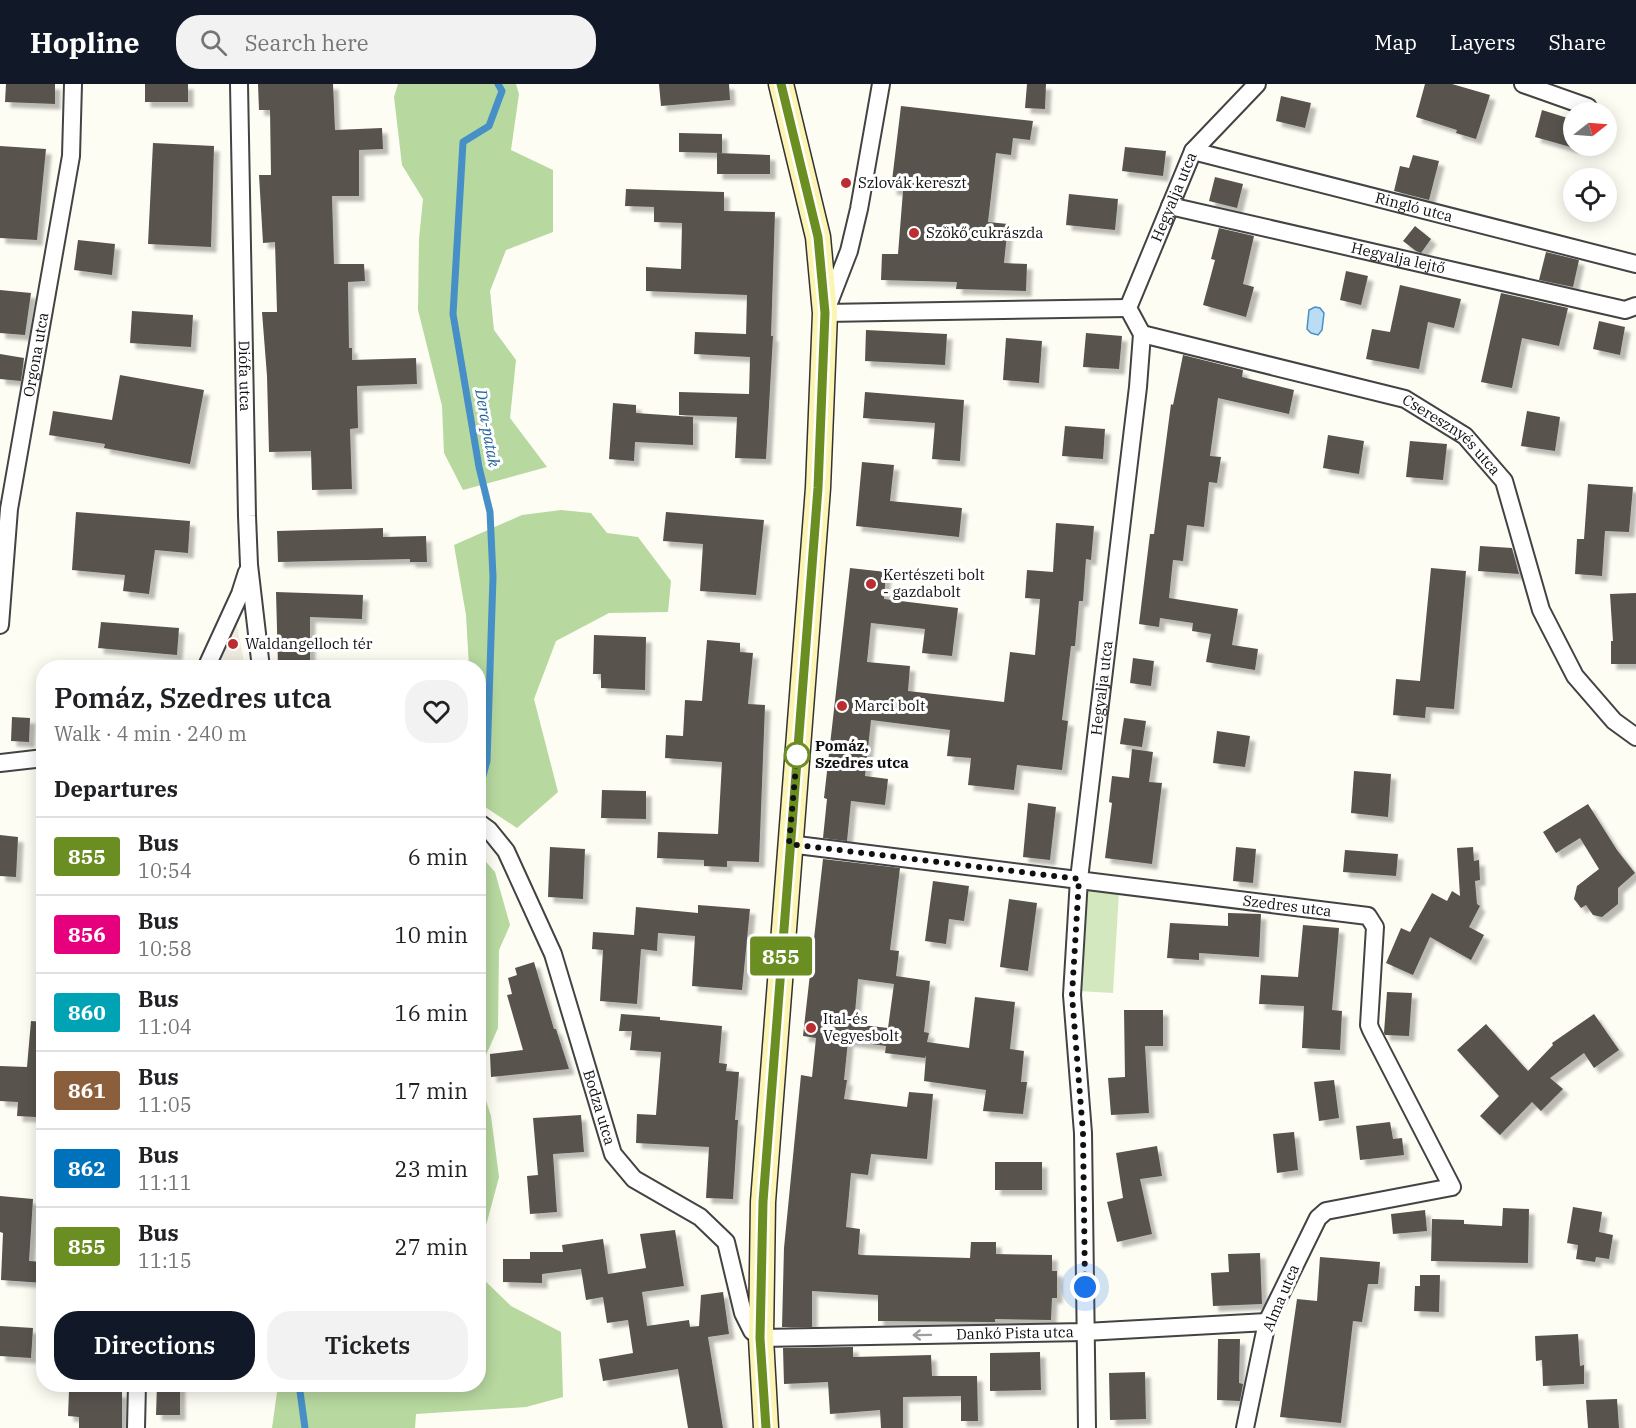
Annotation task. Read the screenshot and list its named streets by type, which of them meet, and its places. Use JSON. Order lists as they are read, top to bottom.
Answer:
{
  "streets": {
    "street": [
      "Hegyalja utca",
      "Ringló utca",
      "Hegyalja lejtő",
      "Orgona utca",
      "Diófa utca",
      "Cseresznyés utca",
      "Szedres utca",
      "Bodza utca",
      "Alma utca",
      "Dankó Pista utca"
    ]
  },
  "crossings": [
    ["Hegyalja utca", "Ringló utca"],
    ["Hegyalja utca", "Hegyalja lejtő"],
    ["Hegyalja utca", "Cseresznyés utca"],
    ["Hegyalja utca", "Szedres utca"],
    ["Hegyalja utca", "Dankó Pista utca"],
    ["Szedres utca", "Alma utca"],
    ["Bodza utca", "Dankó Pista utca"],
    ["Alma utca", "Dankó Pista utca"]
  ],
  "one_way": ["Dankó Pista utca"],
  "water": ["Dera-patak"],
  "places": [
    "Szlovák kereszt",
    "Szökő cukrászda",
    "Kertészeti bolt - gazdabolt",
    "Waldangelloch tér",
    "Marci bolt",
    "Pomáz, Szedres utca",
    "Ital-és Vegyesbolt"
  ],
  "lines": ["bus line 855"],
  "north": "right",
  "page": {
    "header": "Hopline",
    "search": "Search here",
    "nav": ["Map", "Layers", "Share"],
    "on_map": "855",
    "heading": [
      ["Pomáz, Szedres utca", "Walk · 4 min · 240 m"],
      "Departures"
    ],
    "list": [
      {
        "mark": "855",
        "name": "Bus",
        "note": "10:54",
        "value": "6 min"
      },
      {
        "mark": "856",
        "name": "Bus",
        "note": "10:58",
        "value": "10 min"
      },
      {
        "mark": "860",
        "name": "Bus",
        "note": "11:04",
        "value": "16 min"
      },
      {
        "mark": "861",
        "name": "Bus",
        "note": "11:05",
        "value": "17 min"
      },
      {
        "mark": "862",
        "name": "Bus",
        "note": "11:11",
        "value": "23 min"
      },
      {
        "mark": "855",
        "name": "Bus",
        "note": "11:15",
        "value": "27 min"
      }
    ],
    "buttons": ["Directions", "Tickets"]
  }
}
